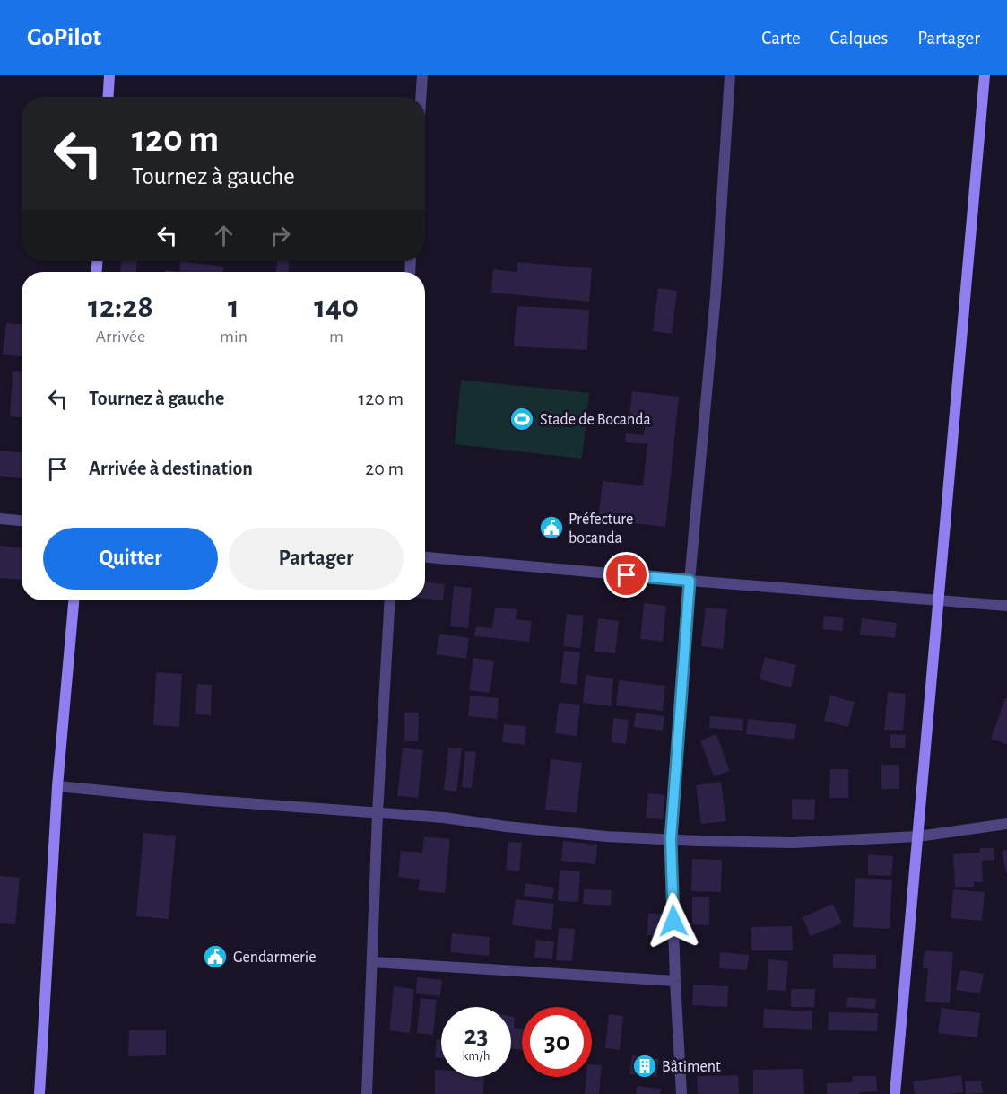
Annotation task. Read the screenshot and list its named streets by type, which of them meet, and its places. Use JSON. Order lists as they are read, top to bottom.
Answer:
{
  "places": {
    "sports": ["Stade de Bocanda"],
    "public building": ["Préfecture bocanda", "Gendarmerie"],
    "building": ["Bâtiment"]
  },
  "page": {
    "header": "GoPilot",
    "nav": ["Carte", "Calques", "Partager"],
    "turn": ["120 m", "Tournez à gauche"],
    "eta": [
      "12:28",
      "Arrivée",
      "1",
      "min",
      "140",
      "m"
    ],
    "list": [
      {
        "name": "Tournez à gauche",
        "value": "120 m"
      },
      {
        "name": "Arrivée à destination",
        "value": "20 m"
      }
    ],
    "buttons": ["Quitter", "Partager"],
    "speed": "23 km/h",
    "limit": "30"
  }
}
